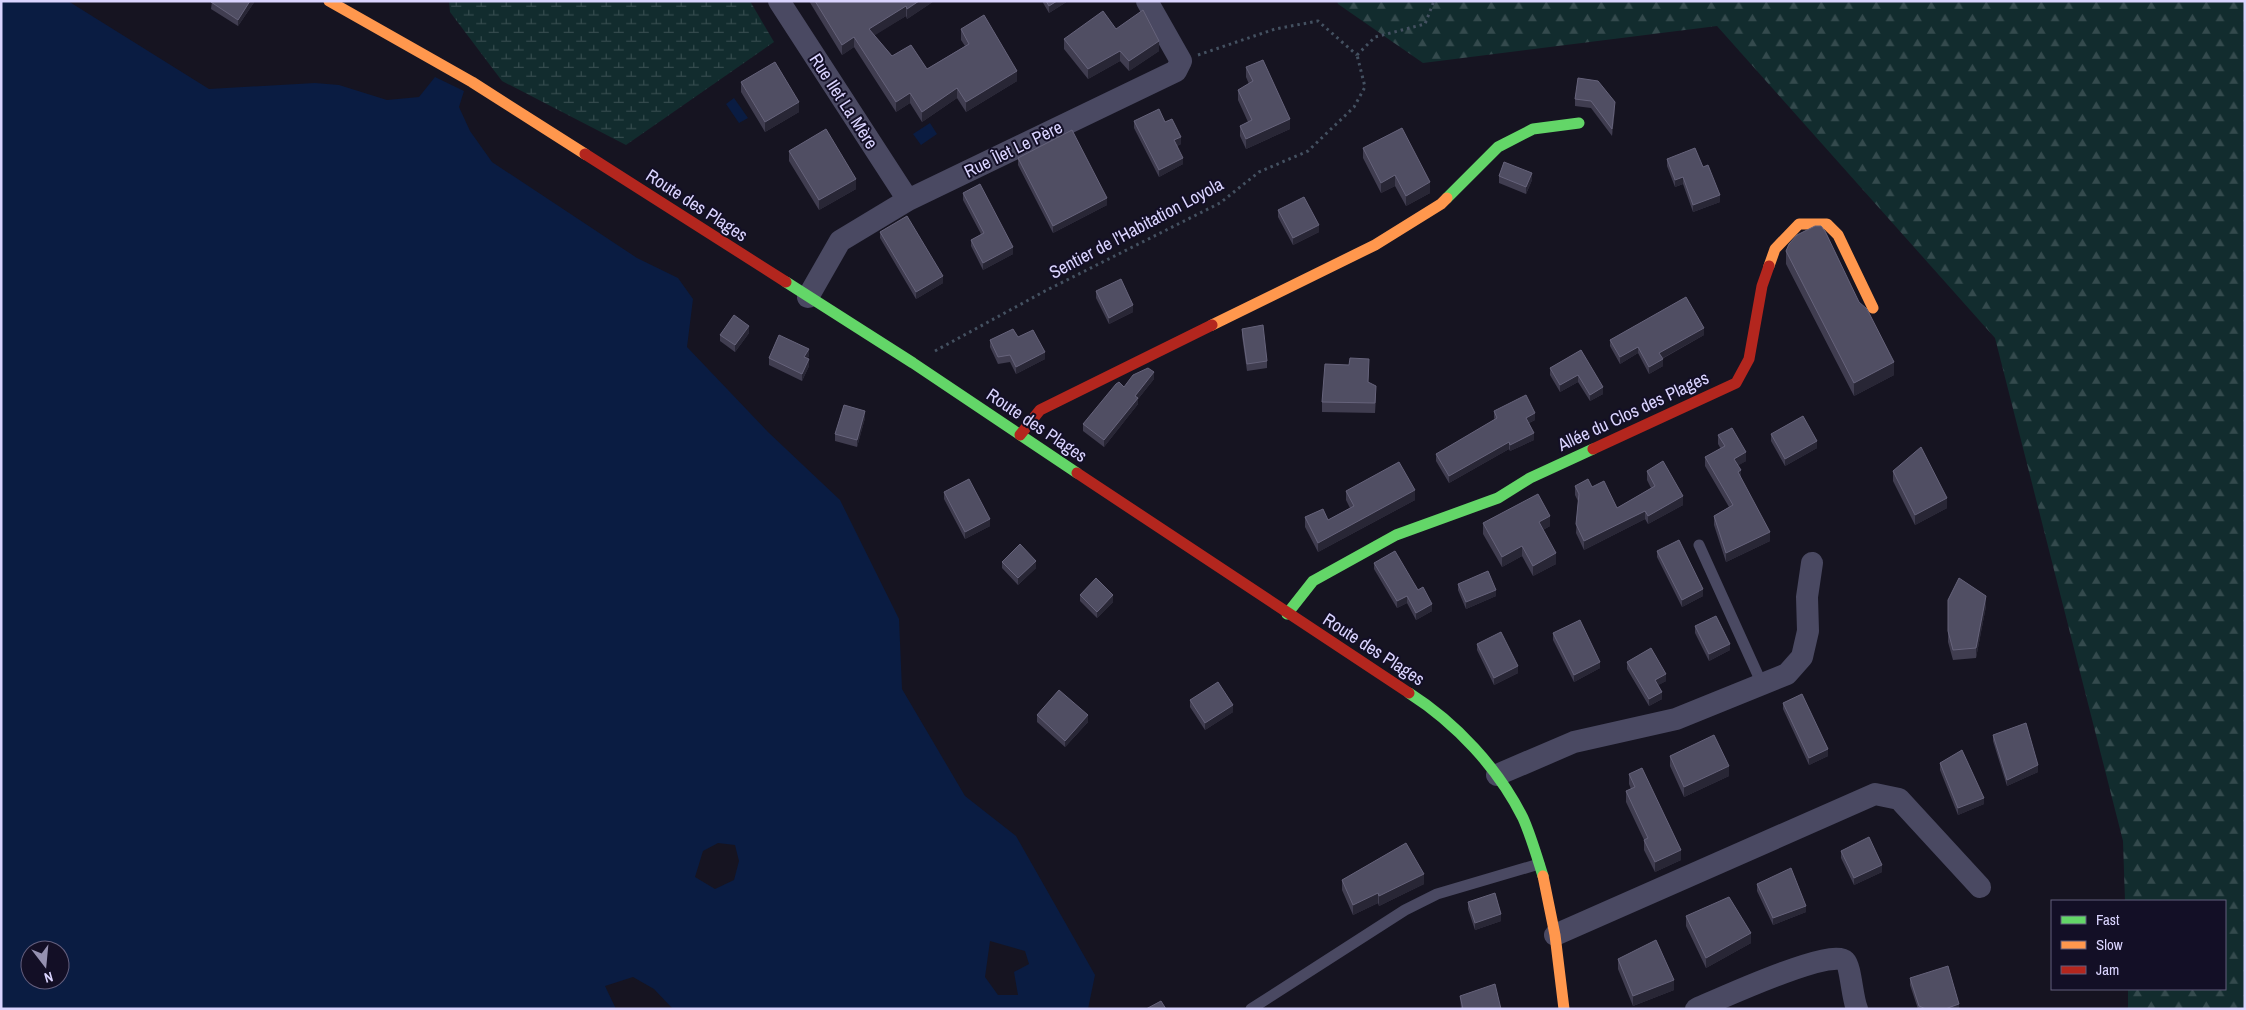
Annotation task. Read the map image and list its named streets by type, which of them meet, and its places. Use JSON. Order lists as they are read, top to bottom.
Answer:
{
  "streets": {
    "street": [
      "Rue Ilet La Mère",
      "Rue Îlet Le Père",
      "Route des Plages",
      "Allée du Clos des Plages"
    ],
    "path": ["Sentier de l'Habitation Loyola"]
  },
  "crossings": [
    ["Rue Ilet La Mère", "Rue Îlet Le Père"],
    ["Rue Îlet Le Père", "Route des Plages"],
    ["Route des Plages", "Sentier de l'Habitation Loyola"],
    ["Route des Plages", "Allée du Clos des Plages"]
  ],
  "legend": ["Fast", "Slow", "Jam"],
  "north": "bottom"
}
